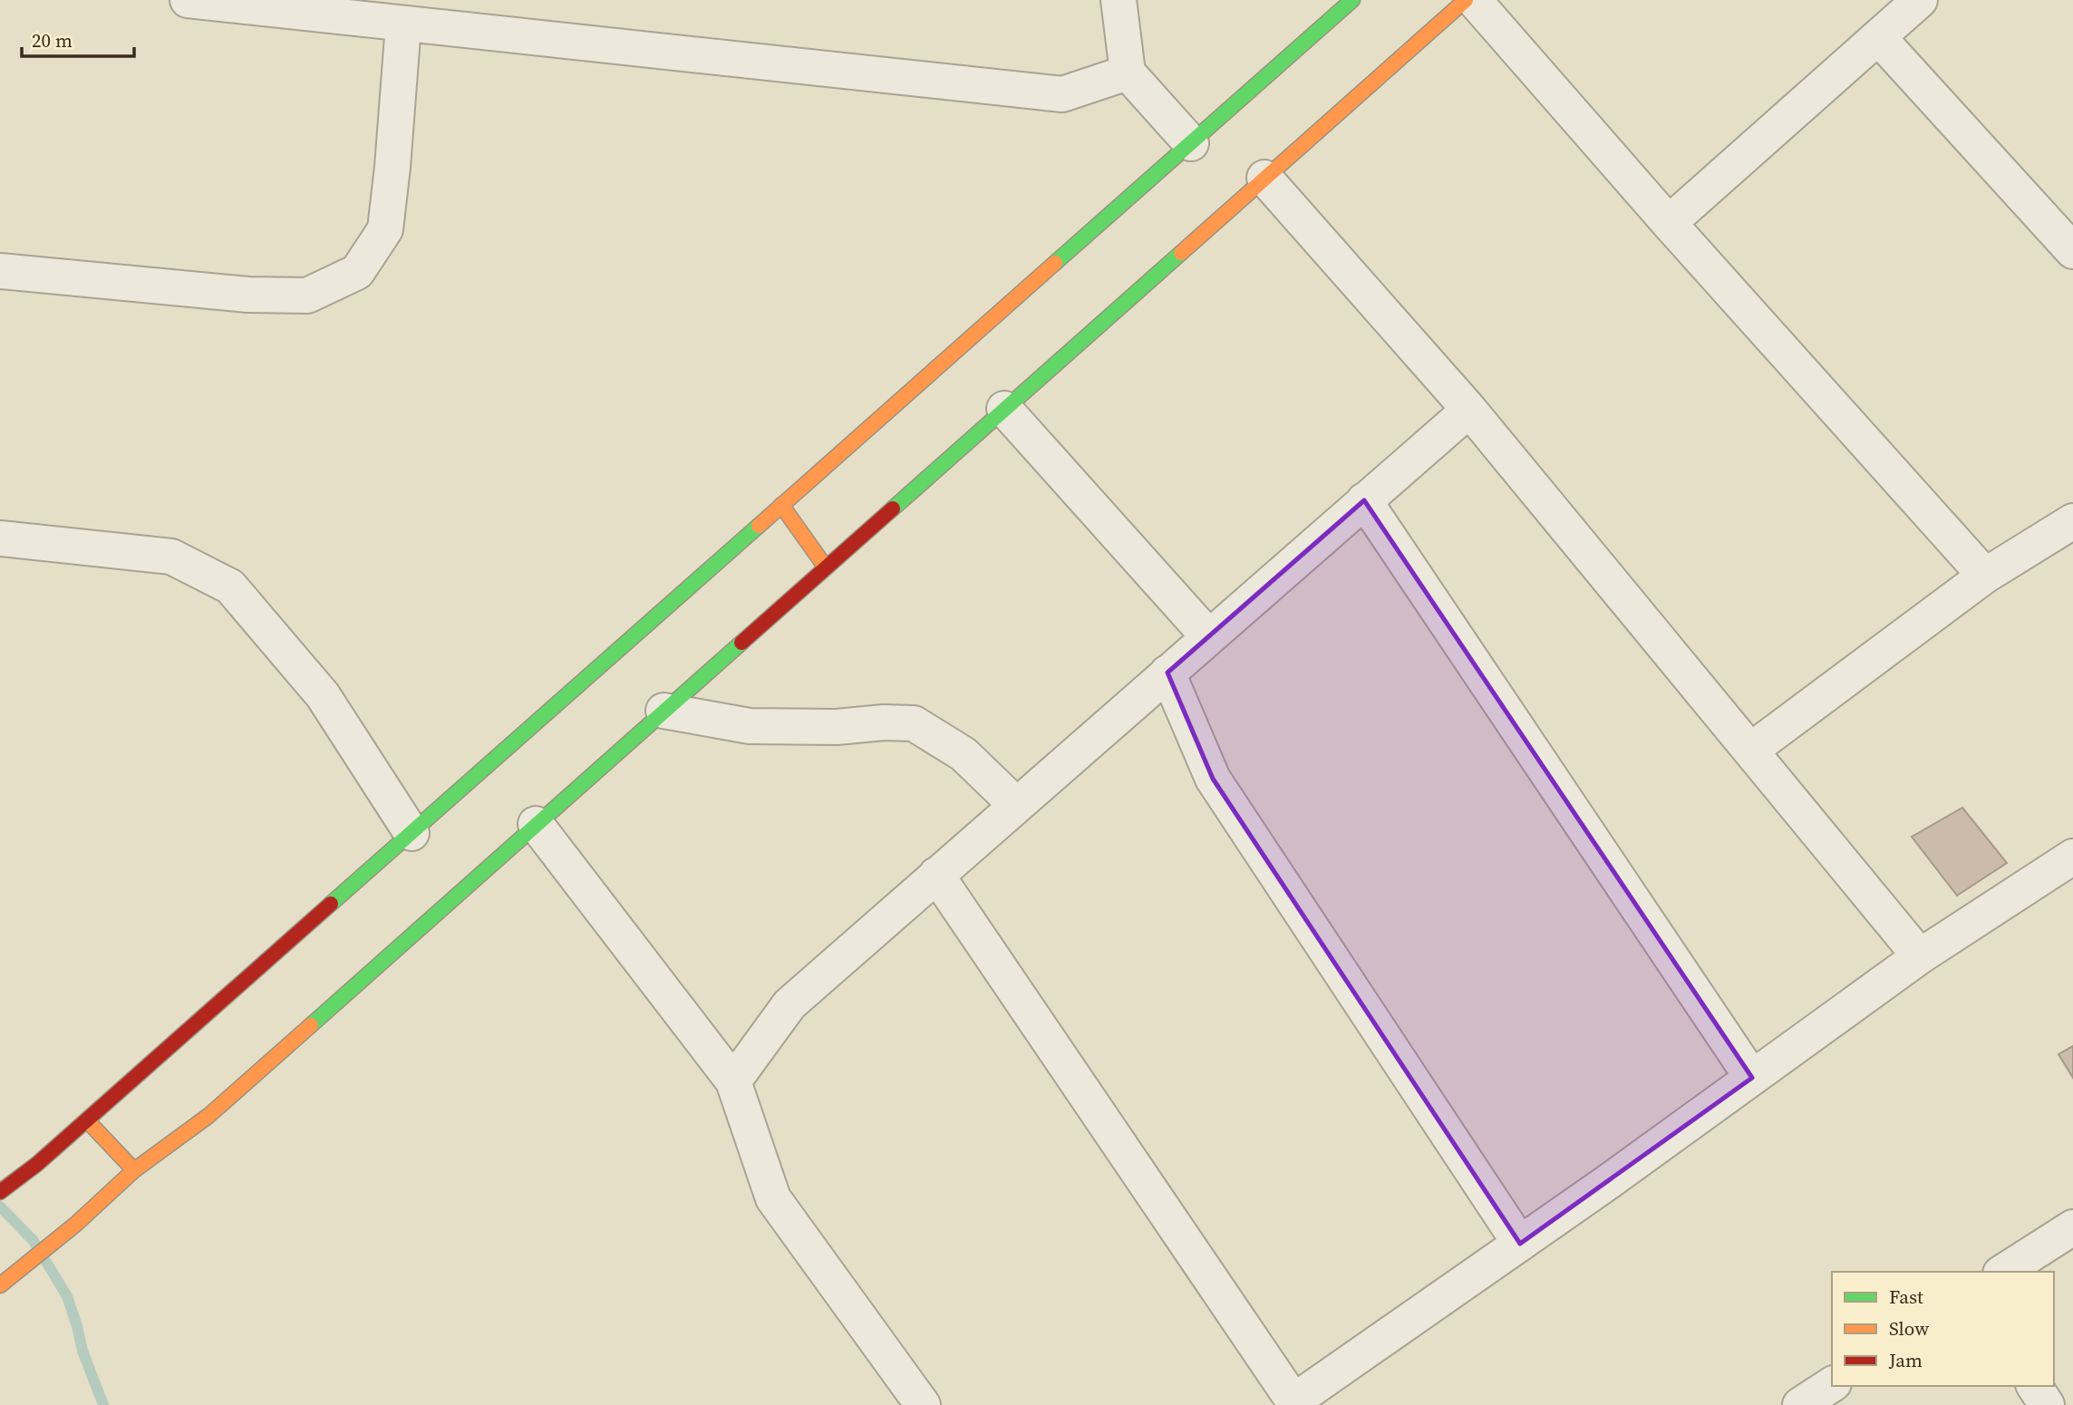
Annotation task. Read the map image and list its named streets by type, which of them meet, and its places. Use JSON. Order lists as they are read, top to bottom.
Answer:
{
  "legend": ["Fast", "Slow", "Jam"],
  "scale_bar": "20 m"
}
